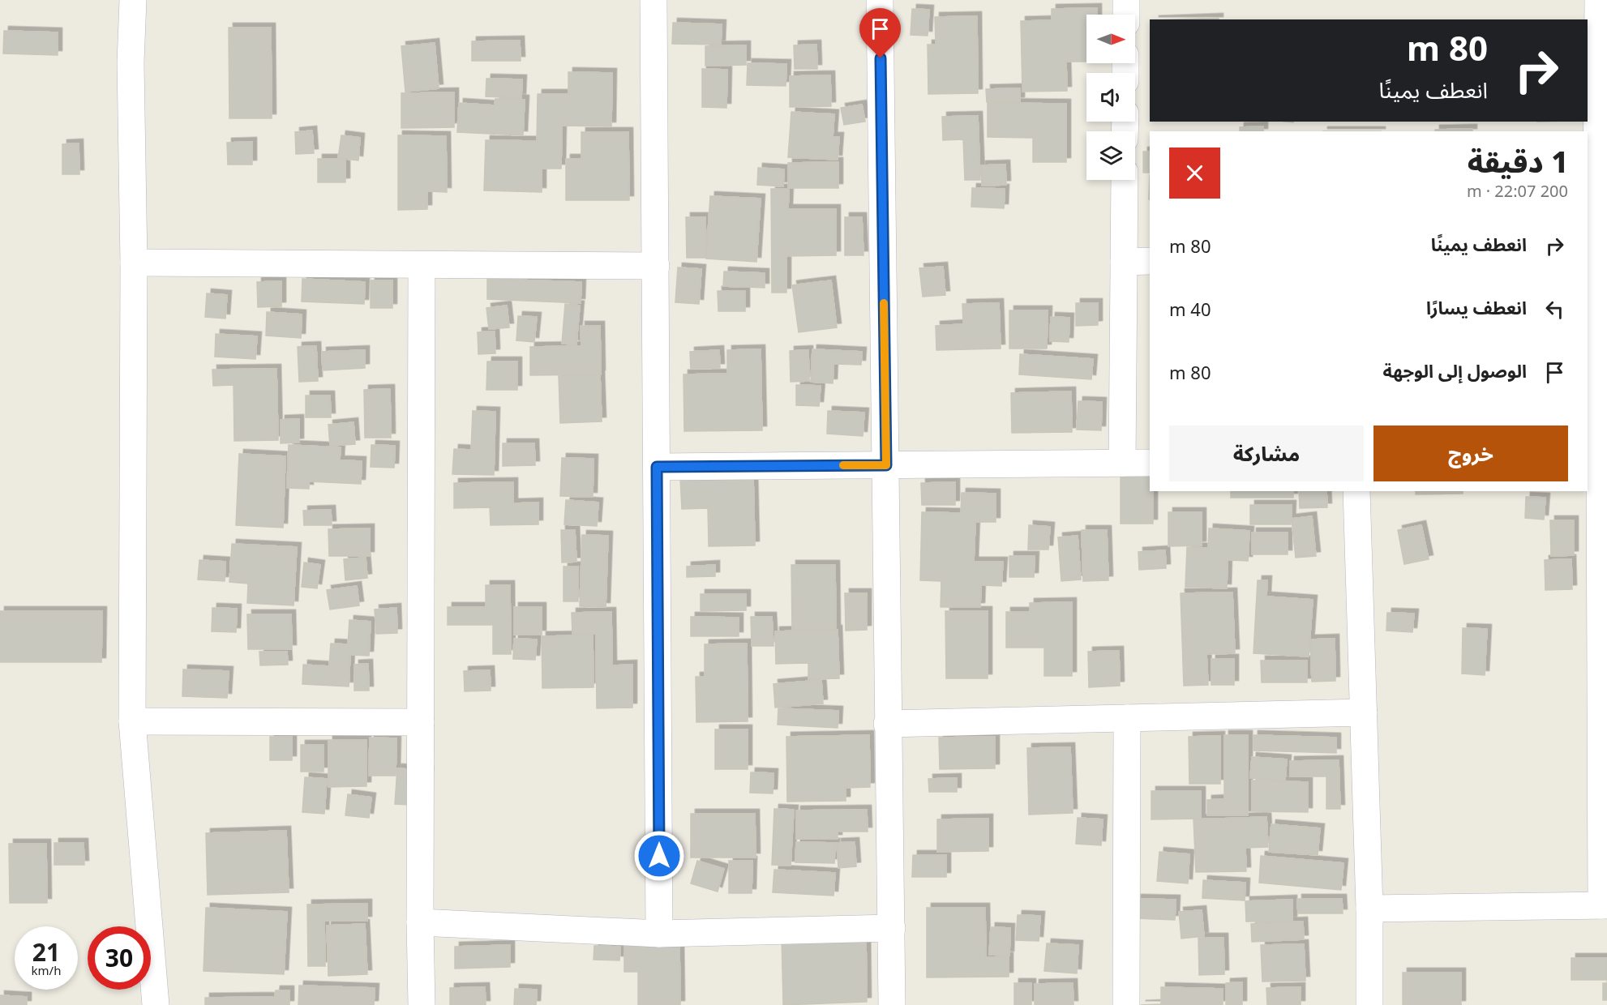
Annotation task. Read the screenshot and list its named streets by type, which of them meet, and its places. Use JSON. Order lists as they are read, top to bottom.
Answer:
{
  "north": "right",
  "page": {
    "turn": ["80 m", "انعطف يمينًا"],
    "heading": ["1 دقيقة", "200 m · 22:07"],
    "list": [
      {
        "name": "انعطف يمينًا",
        "value": "80 m"
      },
      {
        "name": "انعطف يسارًا",
        "value": "40 m"
      },
      {
        "name": "الوصول إلى الوجهة",
        "value": "80 m"
      }
    ],
    "buttons": ["خروج", "مشاركة"],
    "speed": "21 km/h",
    "limit": "30"
  }
}
